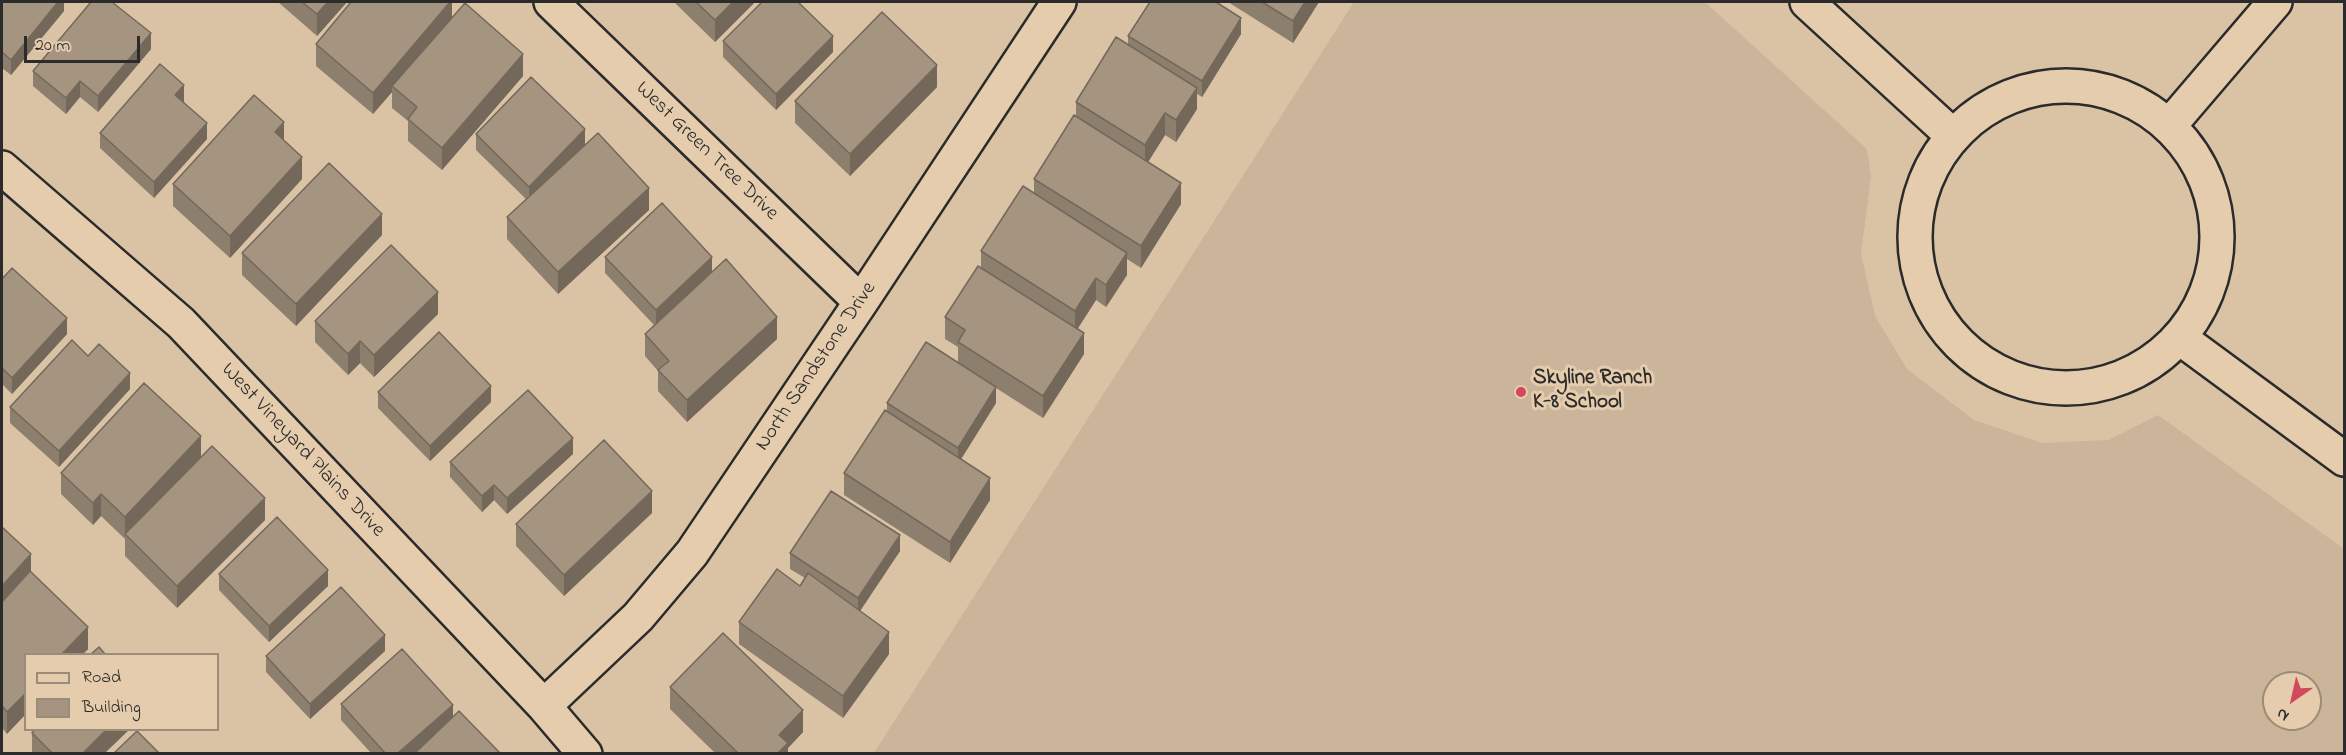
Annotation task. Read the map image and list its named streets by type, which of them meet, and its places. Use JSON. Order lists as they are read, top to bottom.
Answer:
{
  "streets": {
    "street": ["West Green Tree Drive", "North Sandstone Drive", "West Vineyard Plains Drive"]
  },
  "crossings": [
    ["West Green Tree Drive", "North Sandstone Drive"],
    ["North Sandstone Drive", "West Vineyard Plains Drive"]
  ],
  "places": ["Skyline Ranch K-8 School"],
  "legend": ["Road", "Building"],
  "scale_bar": "20 m",
  "north": "bottom left"
}
